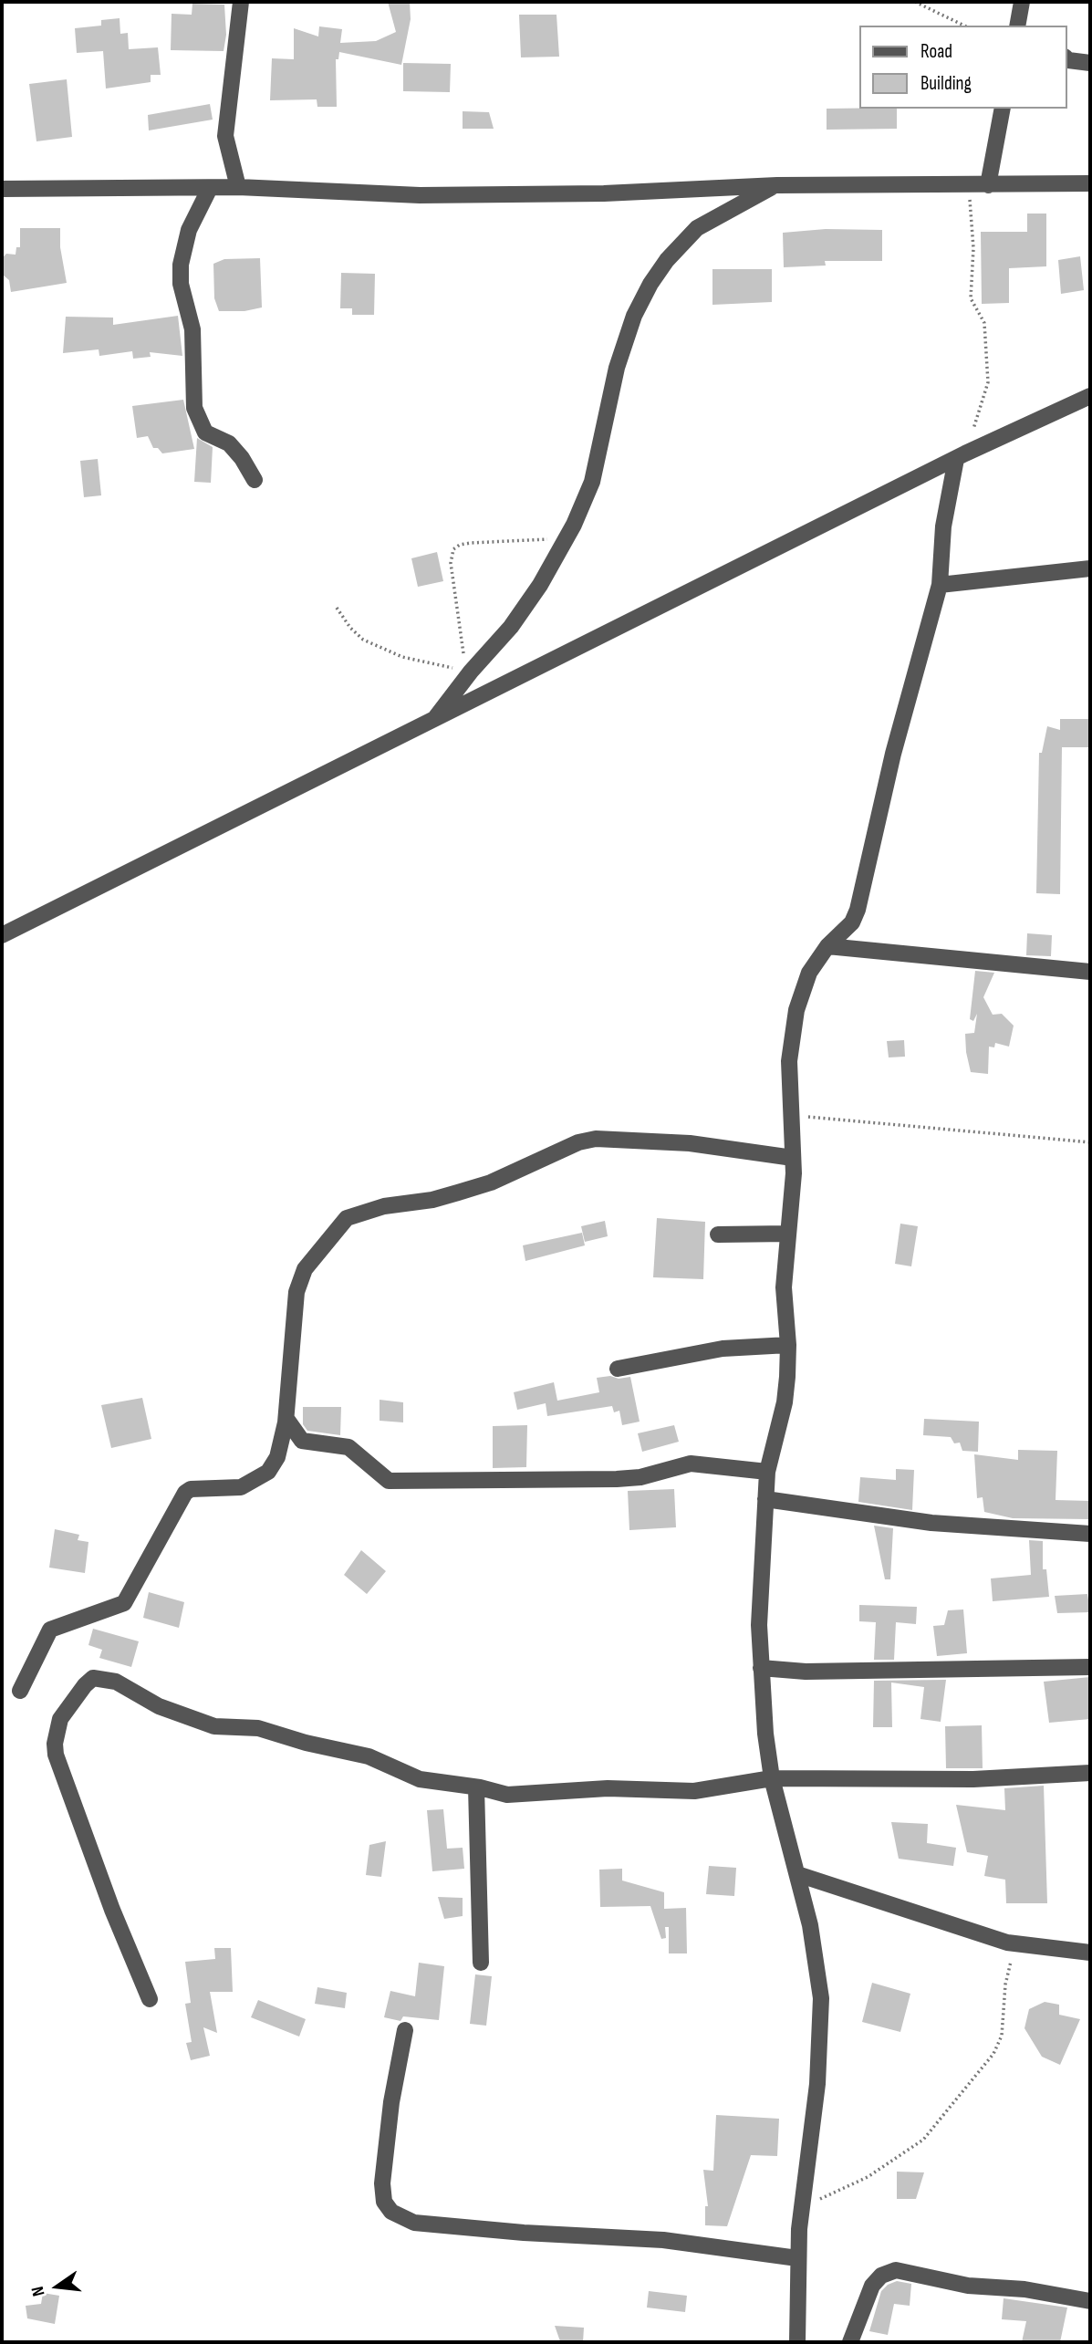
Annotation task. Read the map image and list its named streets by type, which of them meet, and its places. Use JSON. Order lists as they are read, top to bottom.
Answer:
{
  "legend": ["Road", "Building"],
  "north": "left"
}
